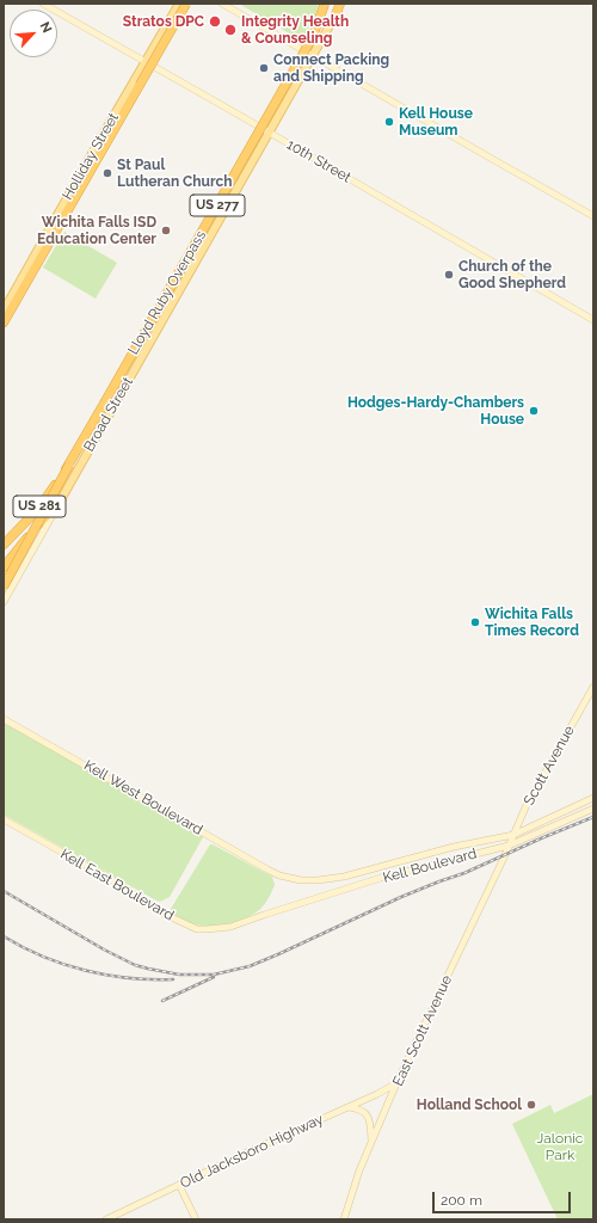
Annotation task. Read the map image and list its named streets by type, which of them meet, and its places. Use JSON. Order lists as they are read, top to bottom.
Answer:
{
  "streets": {
    "highway": ["US 277", "Lloyd Ruby Overpass", "US 281"],
    "main road": [
      "Holliday Street",
      "10th Street",
      "Broad Street",
      "Scott Avenue",
      "Kell West Boulevard",
      "Kell Boulevard",
      "Kell East Boulevard",
      "East Scott Avenue",
      "Old Jacksboro Highway"
    ]
  },
  "crossings": [
    ["Holliday Street", "10th Street"],
    ["10th Street", "Broad Street"],
    ["US 277", "Lloyd Ruby Overpass"],
    ["Scott Avenue", "Kell Boulevard"],
    ["Scott Avenue", "East Scott Avenue"],
    ["Kell West Boulevard", "Kell Boulevard"],
    ["Kell Boulevard", "Kell East Boulevard"],
    ["Kell Boulevard", "East Scott Avenue"],
    ["East Scott Avenue", "Old Jacksboro Highway"]
  ],
  "parks": ["Jalonic Park"],
  "places": [
    "Stratos DPC",
    "Integrity Health & Counseling",
    "Connect Packing and Shipping",
    "Kell House Museum",
    "St Paul Lutheran Church",
    "Wichita Falls ISD Education Center",
    "Church of the Good Shepherd",
    "Hodges-Hardy-Chambers House",
    "Wichita Falls Times Record",
    "Holland School"
  ],
  "scale_bar": "200 m",
  "north": "top right"
}
